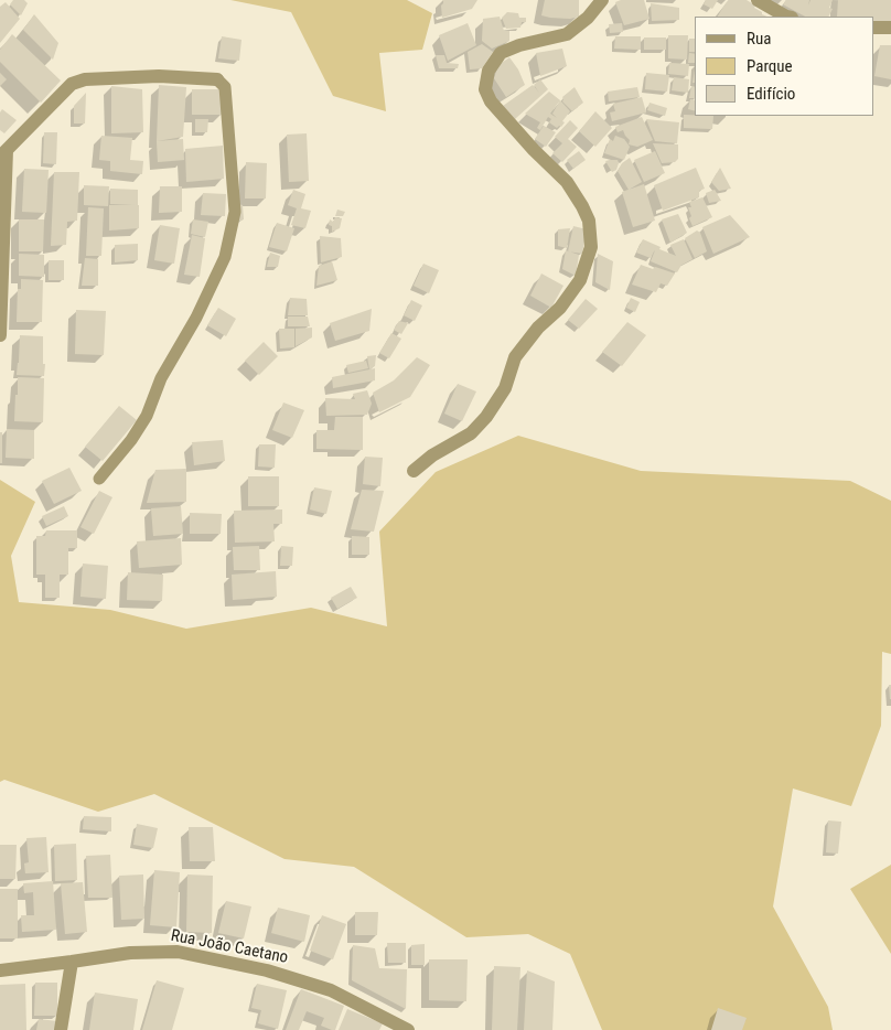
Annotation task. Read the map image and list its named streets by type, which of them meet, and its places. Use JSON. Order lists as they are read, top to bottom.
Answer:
{
  "streets": {
    "street": ["Rua João Caetano"]
  },
  "legend": ["Rua", "Parque", "Edifício"]
}
